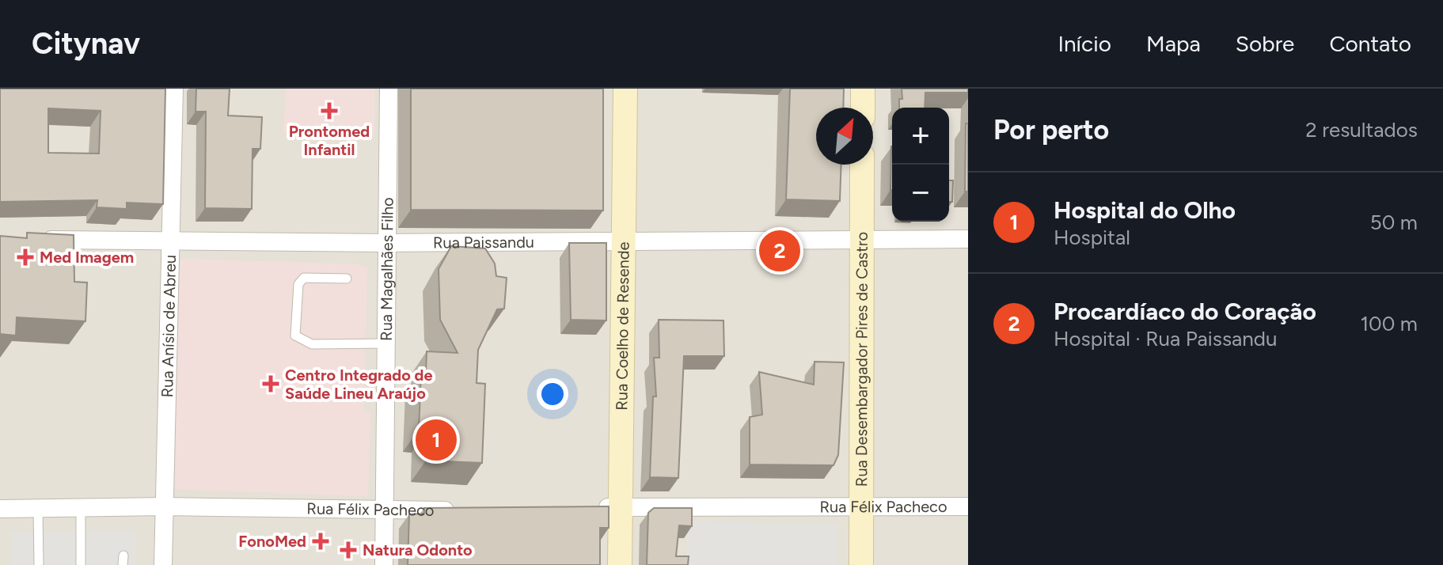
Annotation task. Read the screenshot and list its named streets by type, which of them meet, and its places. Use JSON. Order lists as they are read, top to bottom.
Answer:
{
  "streets": {
    "main road": ["Rua Coelho de Resende", "Rua Desembargador Pires de Castro"],
    "street": [
      "Rua Paissandu",
      "Rua Magalhães Filho",
      "Rua Anísio de Abreu",
      "Rua Félix Pacheco"
    ]
  },
  "crossings": [
    ["Rua Paissandu", "Rua Magalhães Filho"],
    ["Rua Paissandu", "Rua Anísio de Abreu"],
    ["Rua Paissandu", "Rua Coelho de Resende"],
    ["Rua Paissandu", "Rua Desembargador Pires de Castro"],
    ["Rua Magalhães Filho", "Rua Félix Pacheco"],
    ["Rua Anísio de Abreu", "Rua Félix Pacheco"],
    ["Rua Coelho de Resende", "Rua Félix Pacheco"],
    ["Rua Desembargador Pires de Castro", "Rua Félix Pacheco"]
  ],
  "places": {
    "health": [
      "Prontomed Infantil",
      "Med Imagem",
      "Centro Integrado de Saúde Lineu Araújo",
      "FonoMed",
      "Natura Odonto"
    ]
  },
  "north": "top right",
  "page": {
    "header": "Citynav",
    "nav": [
      "Início",
      "Mapa",
      "Sobre",
      "Contato"
    ],
    "heading": ["Por perto", "2 resultados"],
    "map_buttons": ["+", "−"],
    "list": [
      {
        "mark": "1",
        "name": "Hospital do Olho",
        "note": "Hospital",
        "value": "50 m"
      },
      {
        "mark": "2",
        "name": "Procardíaco do Coração",
        "note": "Hospital · Rua Paissandu",
        "value": "100 m"
      }
    ],
    "pins": ["2", "1"]
  }
}
